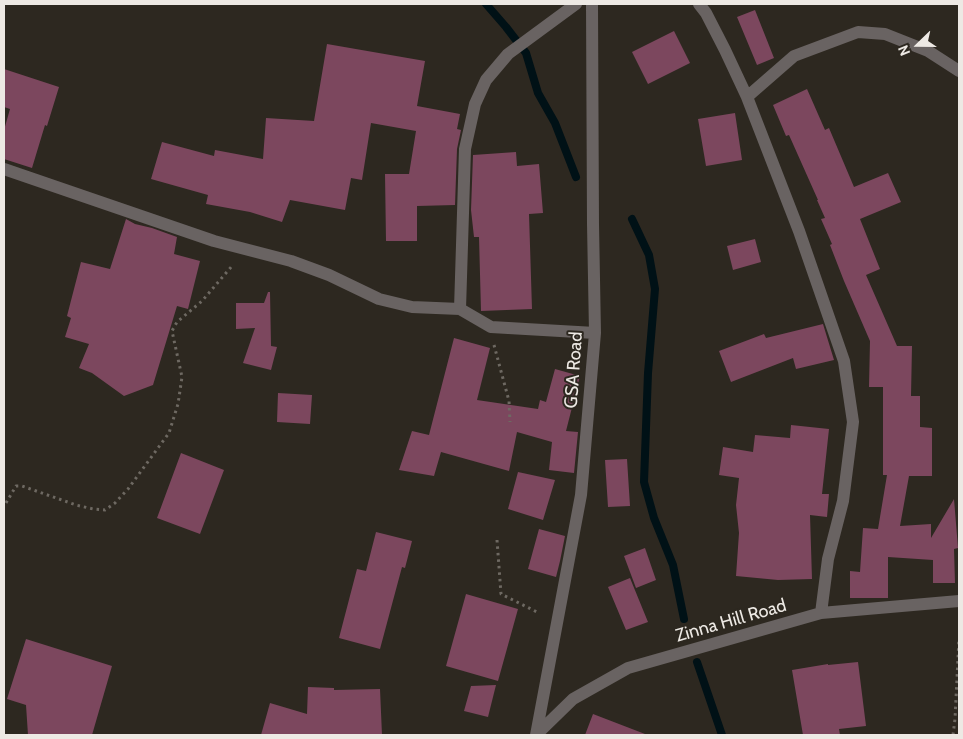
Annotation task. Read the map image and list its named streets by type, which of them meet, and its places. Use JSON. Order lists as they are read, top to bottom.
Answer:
{
  "streets": {
    "street": ["GSA Road", "Zinna Hill Road"]
  },
  "crossings": [
    ["GSA Road", "Zinna Hill Road"]
  ],
  "north": "left"
}
